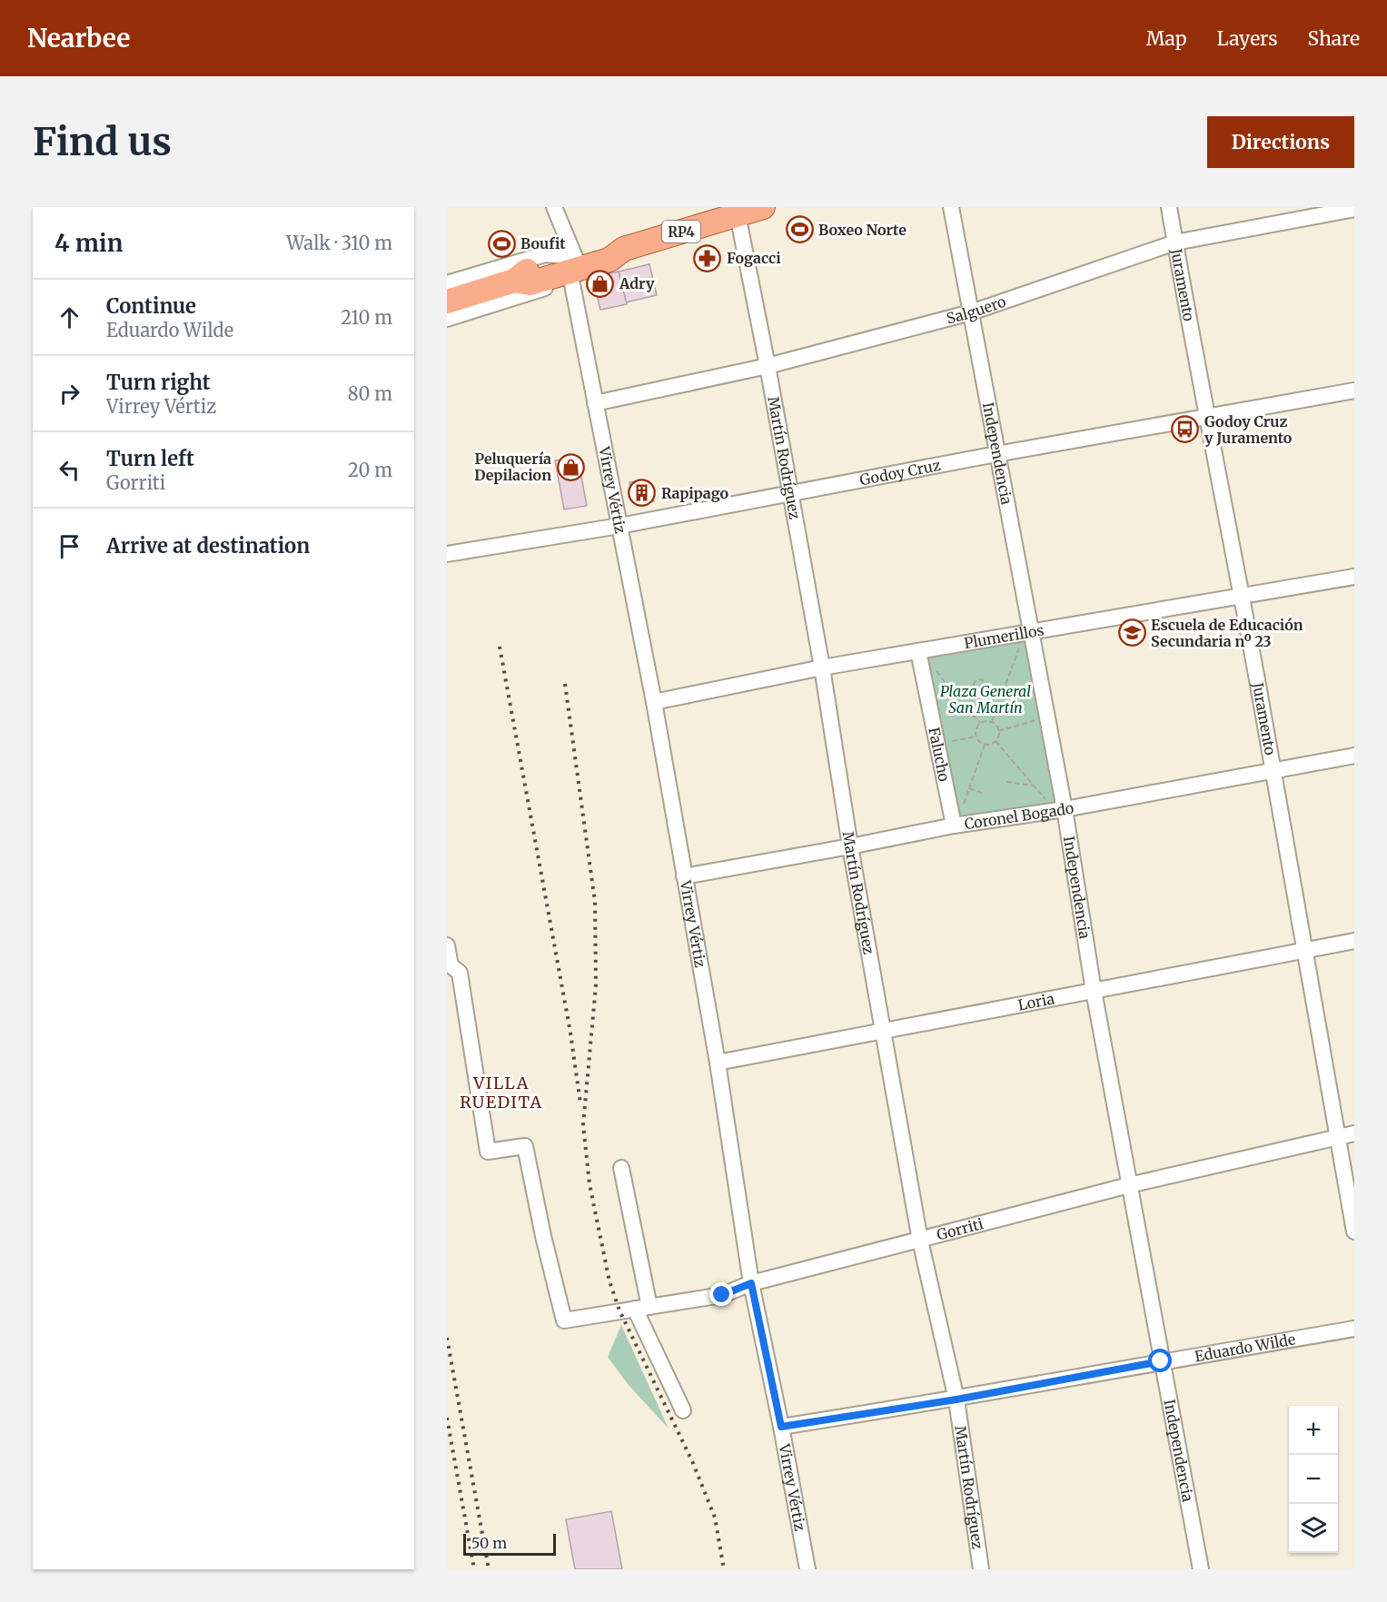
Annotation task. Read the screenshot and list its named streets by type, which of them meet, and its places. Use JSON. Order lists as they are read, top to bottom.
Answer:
{
  "streets": {
    "main road": ["RP4"],
    "street": [
      "Juramento",
      "Salguero",
      "Independencia",
      "Martín Rodríguez",
      "Godoy Cruz",
      "Virrey Vértiz",
      "Plumerillos",
      "Falucho",
      "Coronel Bogado",
      "Loria",
      "Gorriti",
      "Eduardo Wilde"
    ]
  },
  "crossings": [
    ["RP4", "Martín Rodríguez"],
    ["RP4", "Virrey Vértiz"],
    ["Juramento", "Salguero"],
    ["Juramento", "Godoy Cruz"],
    ["Juramento", "Plumerillos"],
    ["Juramento", "Coronel Bogado"],
    ["Juramento", "Loria"],
    ["Juramento", "Gorriti"],
    ["Salguero", "Independencia"],
    ["Salguero", "Martín Rodríguez"],
    ["Salguero", "Virrey Vértiz"],
    ["Independencia", "Godoy Cruz"],
    ["Independencia", "Plumerillos"],
    ["Independencia", "Coronel Bogado"],
    ["Independencia", "Loria"],
    ["Independencia", "Gorriti"],
    ["Independencia", "Eduardo Wilde"],
    ["Martín Rodríguez", "Godoy Cruz"],
    ["Martín Rodríguez", "Plumerillos"],
    ["Martín Rodríguez", "Coronel Bogado"],
    ["Martín Rodríguez", "Loria"],
    ["Martín Rodríguez", "Gorriti"],
    ["Martín Rodríguez", "Eduardo Wilde"],
    ["Godoy Cruz", "Virrey Vértiz"],
    ["Virrey Vértiz", "Plumerillos"],
    ["Virrey Vértiz", "Coronel Bogado"],
    ["Virrey Vértiz", "Loria"],
    ["Virrey Vértiz", "Gorriti"],
    ["Virrey Vértiz", "Eduardo Wilde"],
    ["Plumerillos", "Falucho"],
    ["Falucho", "Coronel Bogado"]
  ],
  "districts": ["VILLA RUEDITA"],
  "parks": ["Plaza General San Martín"],
  "places": {
    "sports": ["Boxeo Norte", "Boufit"],
    "pharmacy": ["Fogacci"],
    "shop": ["Adry", "Peluquería Depilacion"],
    "bus stop": ["Godoy Cruz y Juramento"],
    "building": ["Rapipago"],
    "school or university": ["Escuela de Educación Secundaria nº 23"]
  },
  "scale_bar": "50 m",
  "page": {
    "header": "Nearbee",
    "nav": ["Map", "Layers", "Share"],
    "buttons": "Directions",
    "title": "Find us",
    "heading": ["4 min", "Walk · 310 m"],
    "list": [
      ["Continue", "Eduardo Wilde", "210 m"],
      ["Turn right", "Virrey Vértiz", "80 m"],
      ["Turn left", "Gorriti", "20 m"],
      "Arrive at destination"
    ],
    "map_buttons": ["+", "−"],
    "scale": "50 m"
  }
}
